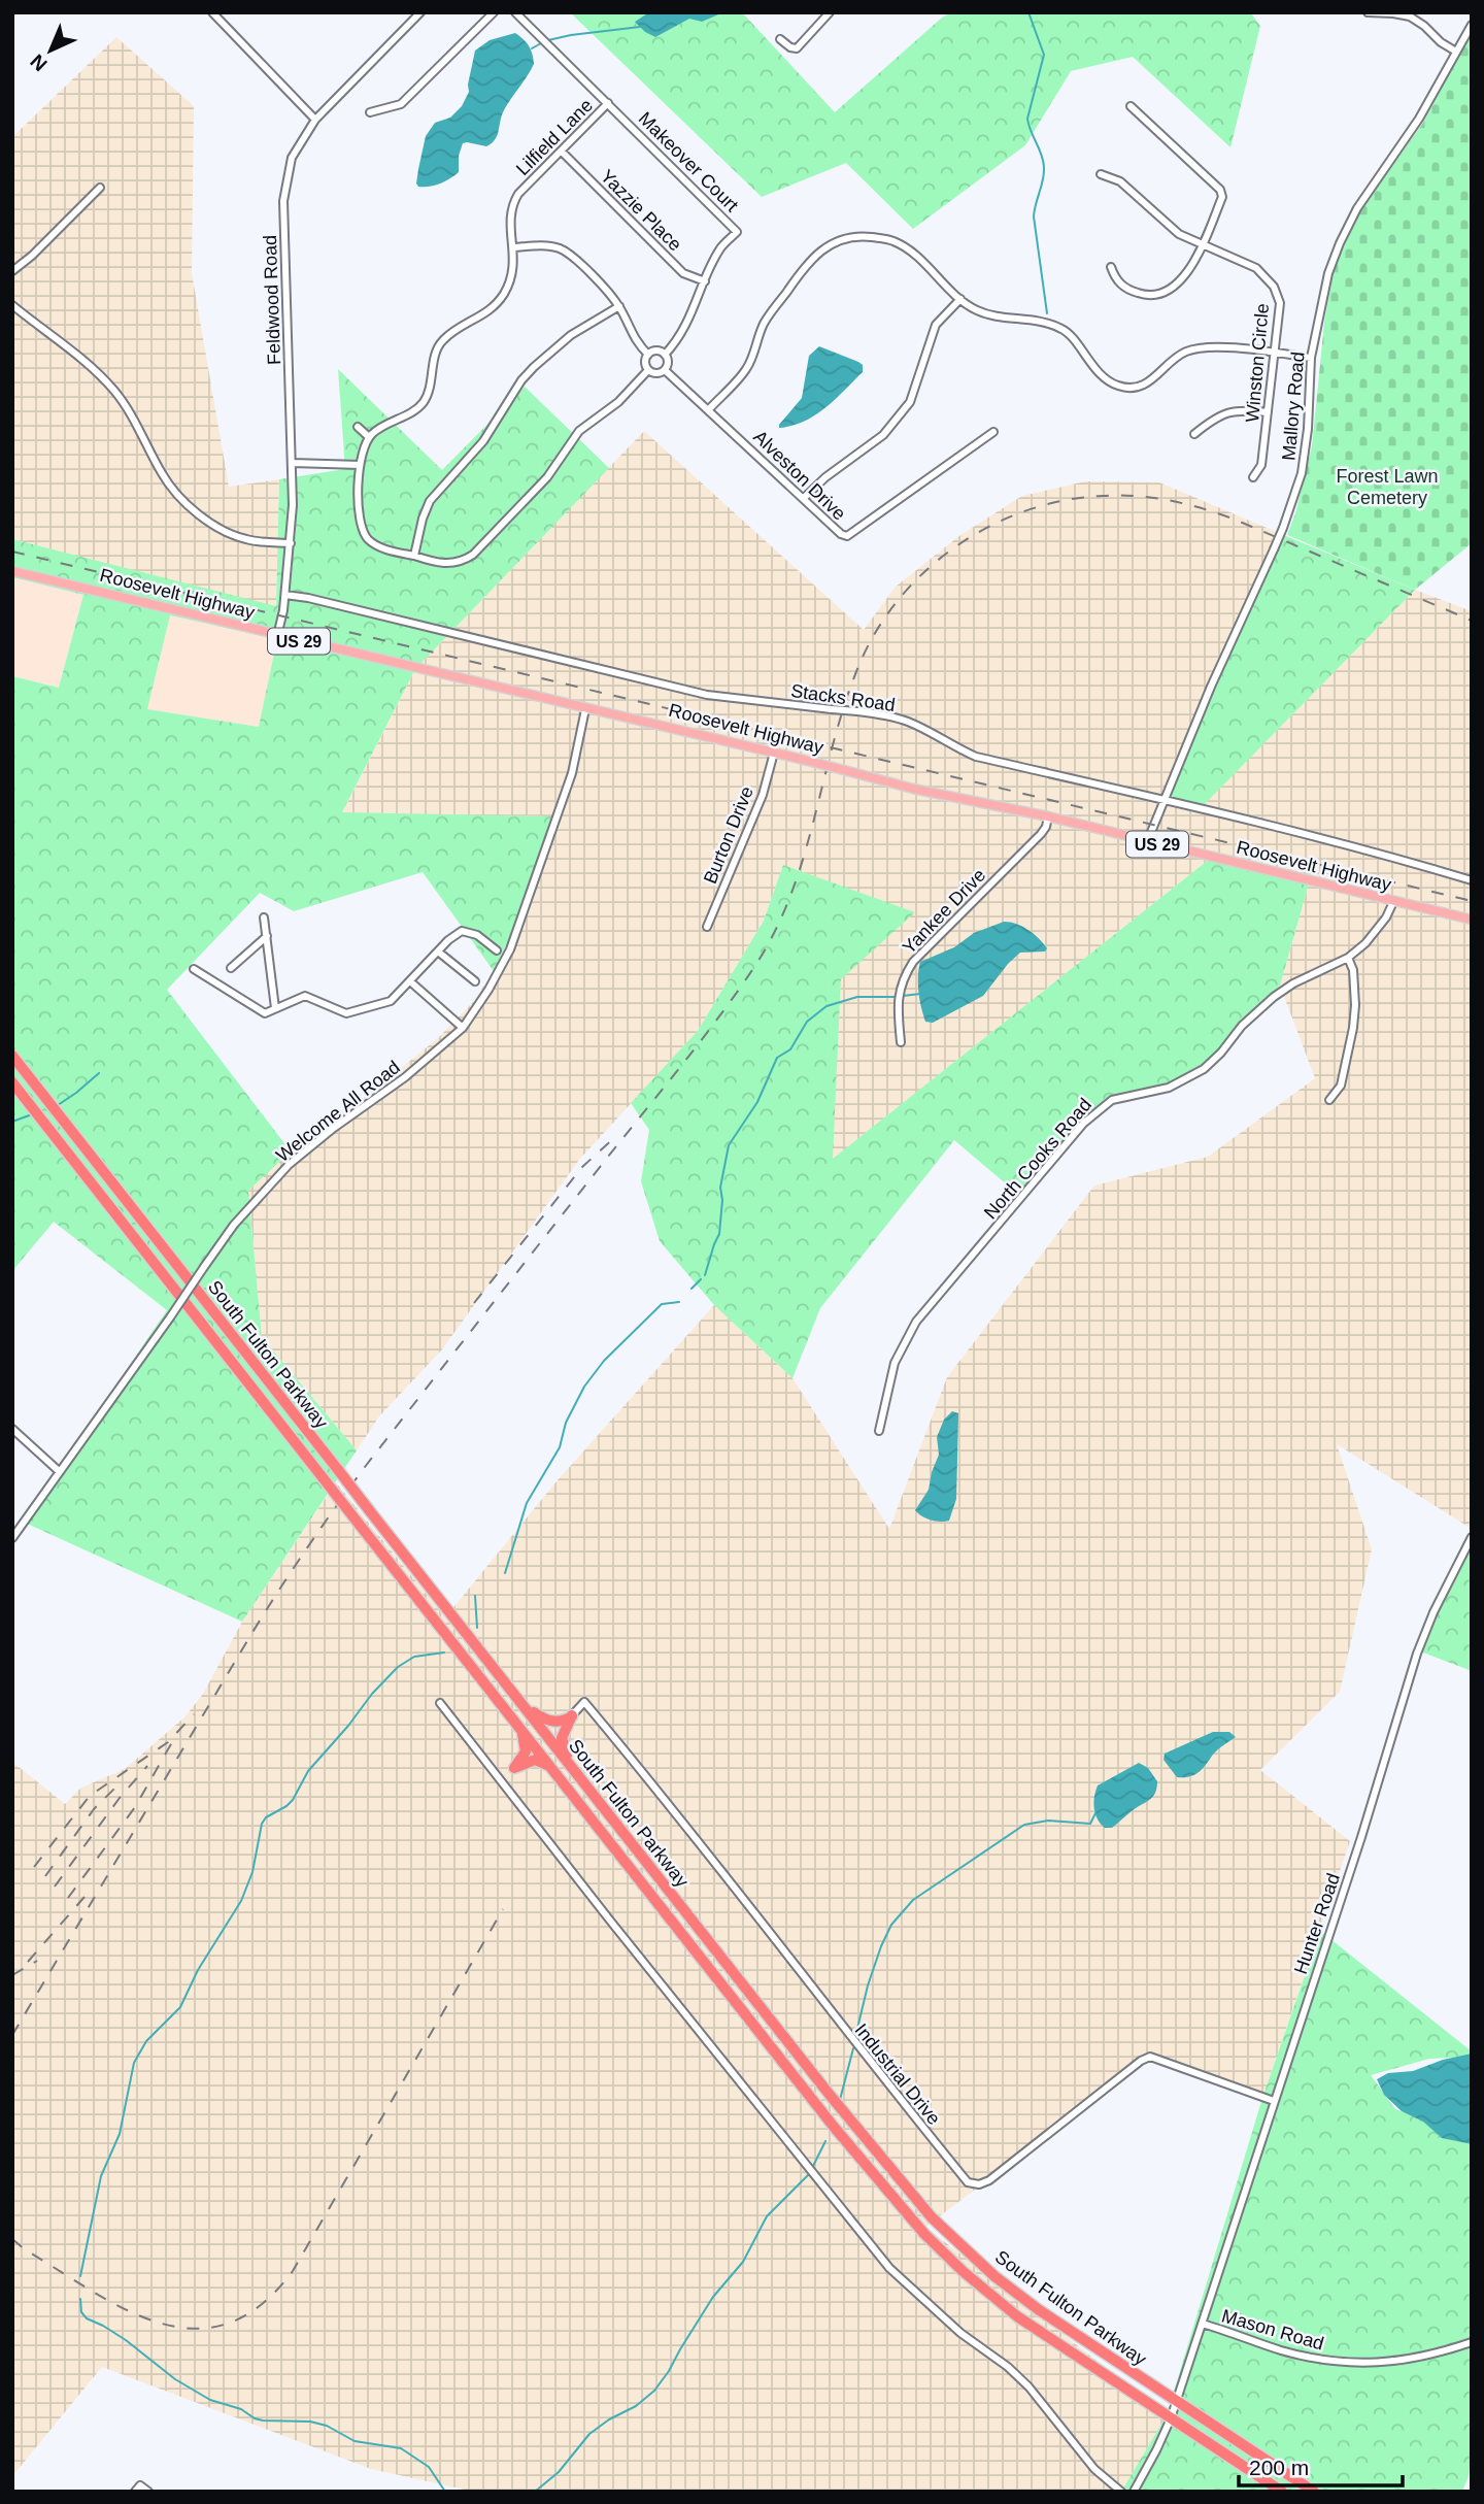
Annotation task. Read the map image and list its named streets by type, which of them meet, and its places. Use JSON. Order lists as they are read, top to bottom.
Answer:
{
  "streets": {
    "highway": ["South Fulton Parkway"],
    "main road": ["Roosevelt Highway", "US 29"],
    "street": [
      "Lilfield Lane",
      "Makeover Court",
      "Yazzie Place",
      "Feldwood Road",
      "Winston Circle",
      "Mallory Road",
      "Alveston Drive",
      "Stacks Road",
      "Burton Drive",
      "Yankee Drive",
      "Welcome All Road",
      "North Cooks Road",
      "Hunter Road",
      "Industrial Drive",
      "Mason Road"
    ]
  },
  "crossings": [
    ["Lilfield Lane", "Makeover Court"],
    ["Lilfield Lane", "Yazzie Place"],
    ["Makeover Court", "Yazzie Place"],
    ["Makeover Court", "Alveston Drive"],
    ["Feldwood Road", "Roosevelt Highway"],
    ["Feldwood Road", "Stacks Road"],
    ["Mallory Road", "Roosevelt Highway"],
    ["Mallory Road", "Stacks Road"],
    ["Roosevelt Highway", "Burton Drive"],
    ["Roosevelt Highway", "Yankee Drive"],
    ["Roosevelt Highway", "Welcome All Road"],
    ["Roosevelt Highway", "North Cooks Road"],
    ["South Fulton Parkway", "Mason Road"],
    ["Hunter Road", "Industrial Drive"],
    ["Hunter Road", "Mason Road"]
  ],
  "parks": ["Forest Lawn Cemetery"],
  "scale_bar": "200 m",
  "north": "bottom left"
}
